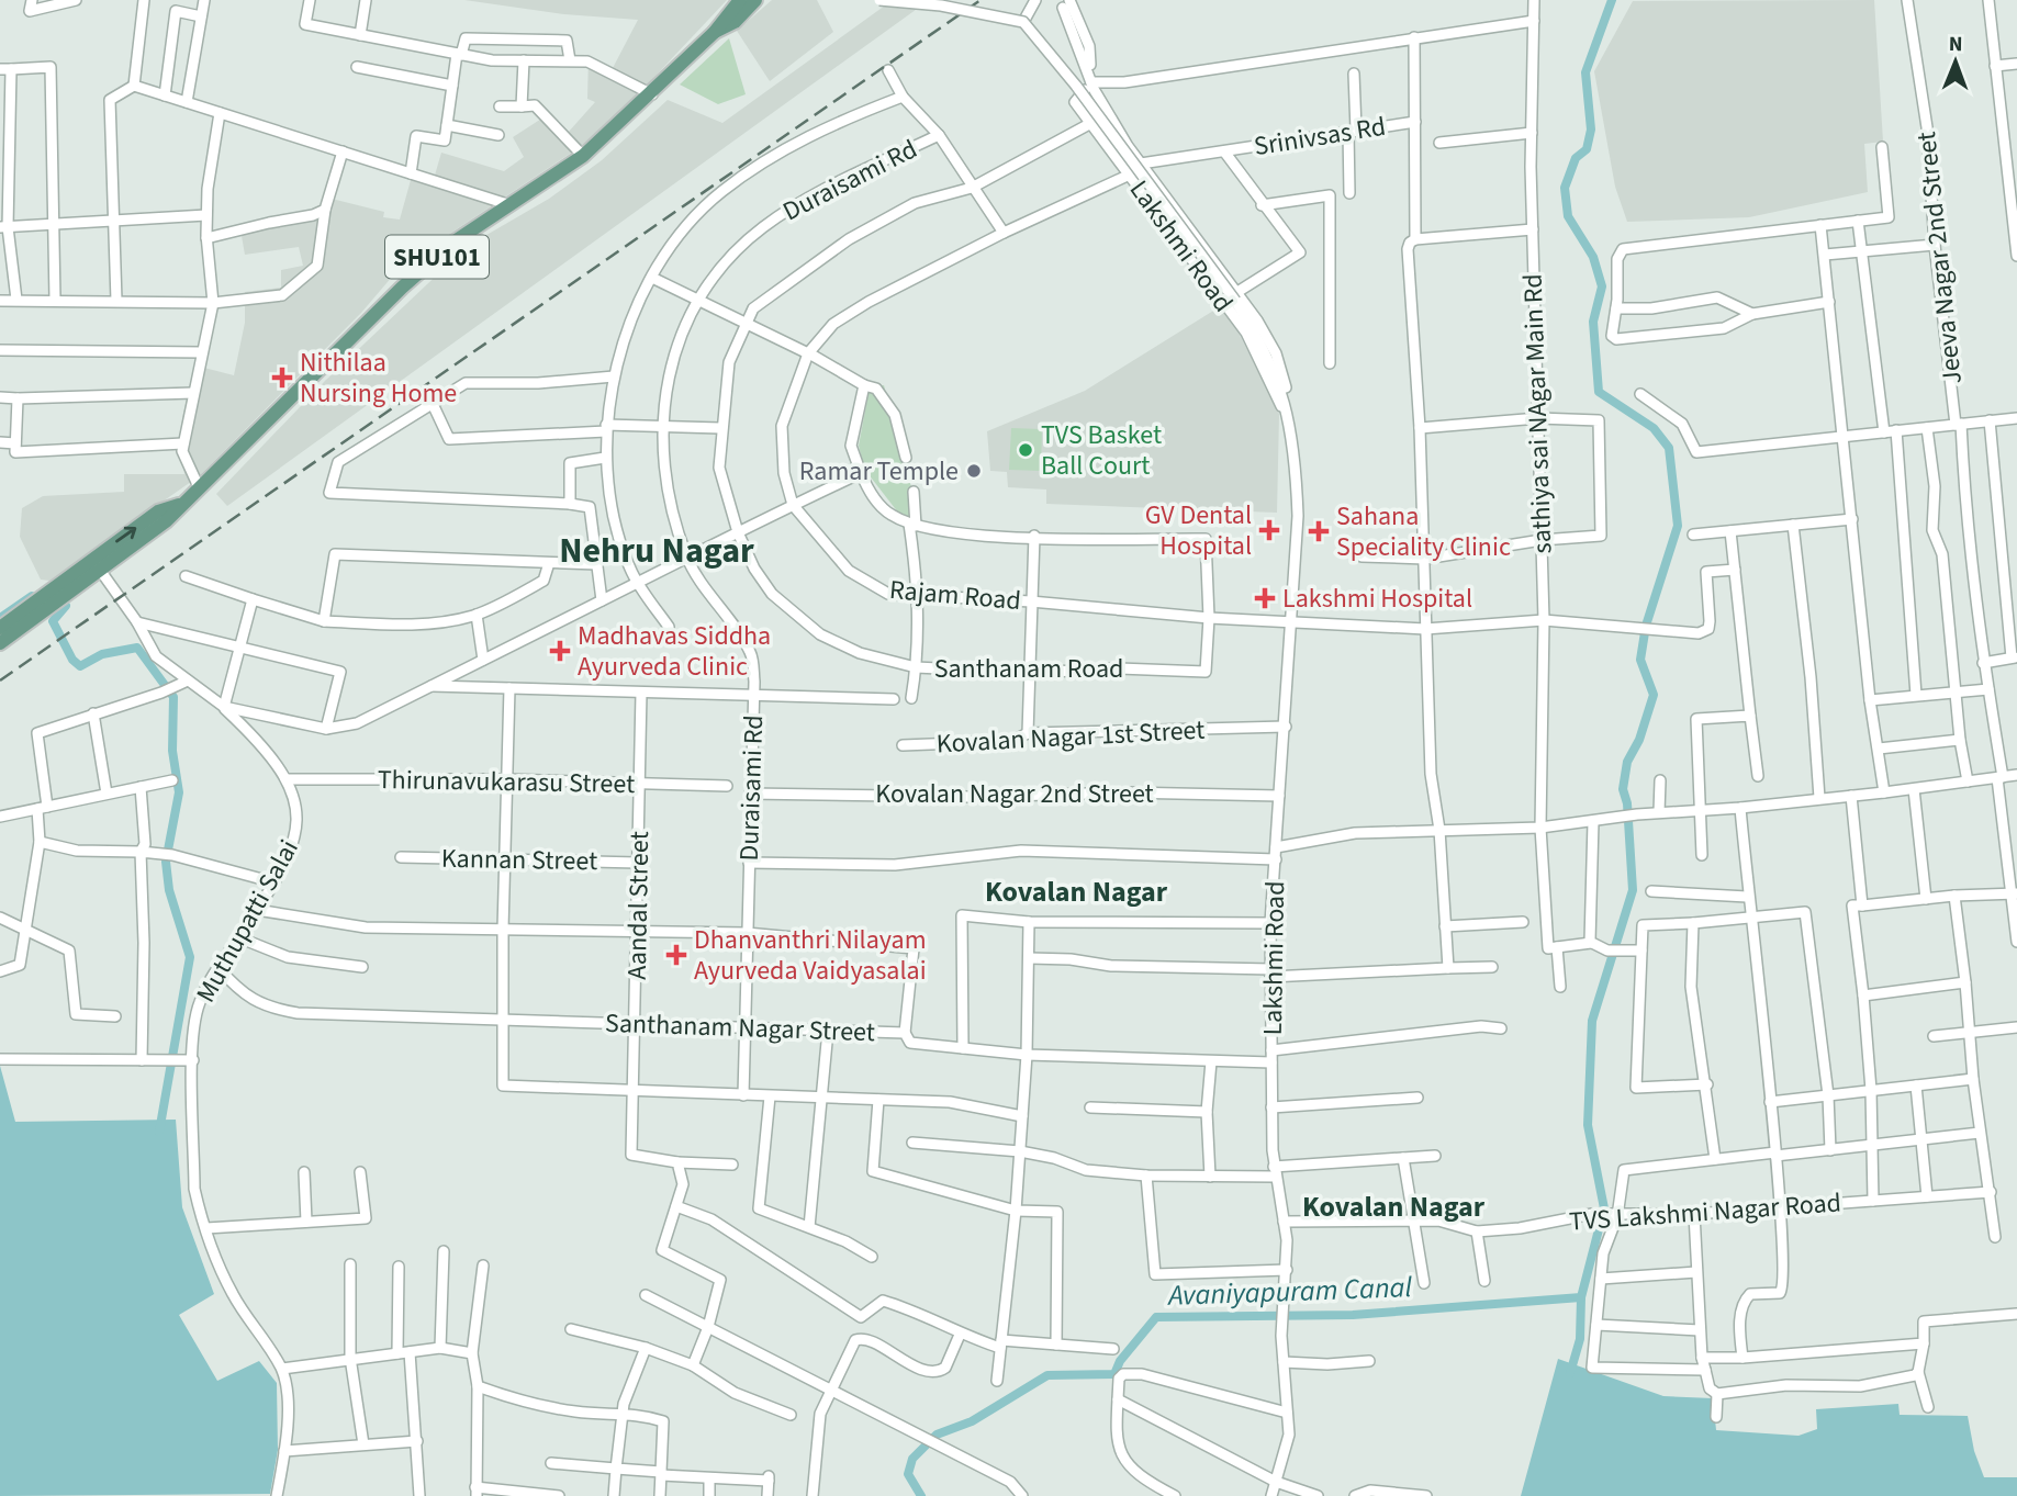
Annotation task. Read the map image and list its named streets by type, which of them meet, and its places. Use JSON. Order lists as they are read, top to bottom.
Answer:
{
  "streets": {
    "main road": ["SHU101"],
    "street": [
      "Srinivsas Rd",
      "Duraisami Rd",
      "Lakshmi Road",
      "Jeeva Nagar 2nd Street",
      "sathiya sai NAgar Main Rd",
      "Rajam Road",
      "Santhanam Road",
      "Kovalan Nagar 1st Street",
      "Thirunavukarasu Street",
      "Kovalan Nagar 2nd Street",
      "Kannan Street",
      "Aandal Street",
      "Muthupatti Salai",
      "Santhanam Nagar Street",
      "TVS Lakshmi Nagar Road"
    ]
  },
  "crossings": [
    ["Srinivsas Rd", "Lakshmi Road"],
    ["Duraisami Rd", "Kovalan Nagar 2nd Street"],
    ["Duraisami Rd", "Santhanam Nagar Street"],
    ["Lakshmi Road", "Rajam Road"],
    ["Lakshmi Road", "Santhanam Road"],
    ["Lakshmi Road", "Kovalan Nagar 1st Street"],
    ["Lakshmi Road", "Kovalan Nagar 2nd Street"],
    ["Lakshmi Road", "Santhanam Nagar Street"],
    ["Lakshmi Road", "TVS Lakshmi Nagar Road"],
    ["SHU101", "Muthupatti Salai"],
    ["sathiya sai NAgar Main Rd", "Rajam Road"],
    ["Rajam Road", "Santhanam Road"],
    ["Thirunavukarasu Street", "Aandal Street"],
    ["Thirunavukarasu Street", "Muthupatti Salai"],
    ["Kannan Street", "Aandal Street"],
    ["Aandal Street", "Santhanam Nagar Street"],
    ["Muthupatti Salai", "Santhanam Nagar Street"]
  ],
  "districts": ["Nehru Nagar", "Kovalan Nagar", "Kovalan Nagar"],
  "water": ["Avaniyapuram Canal"],
  "places": {
    "health": [
      "Nithilaa Nursing Home",
      "GV Dental Hospital",
      "Sahana Speciality Clinic",
      "Lakshmi Hospital",
      "Madhavas Siddha Ayurveda Clinic",
      "Dhanvanthri Nilayam Ayurveda Vaidyasalai"
    ],
    "other": ["TVS Basket Ball Court", "Ramar Temple"]
  },
  "north": "top"
}
